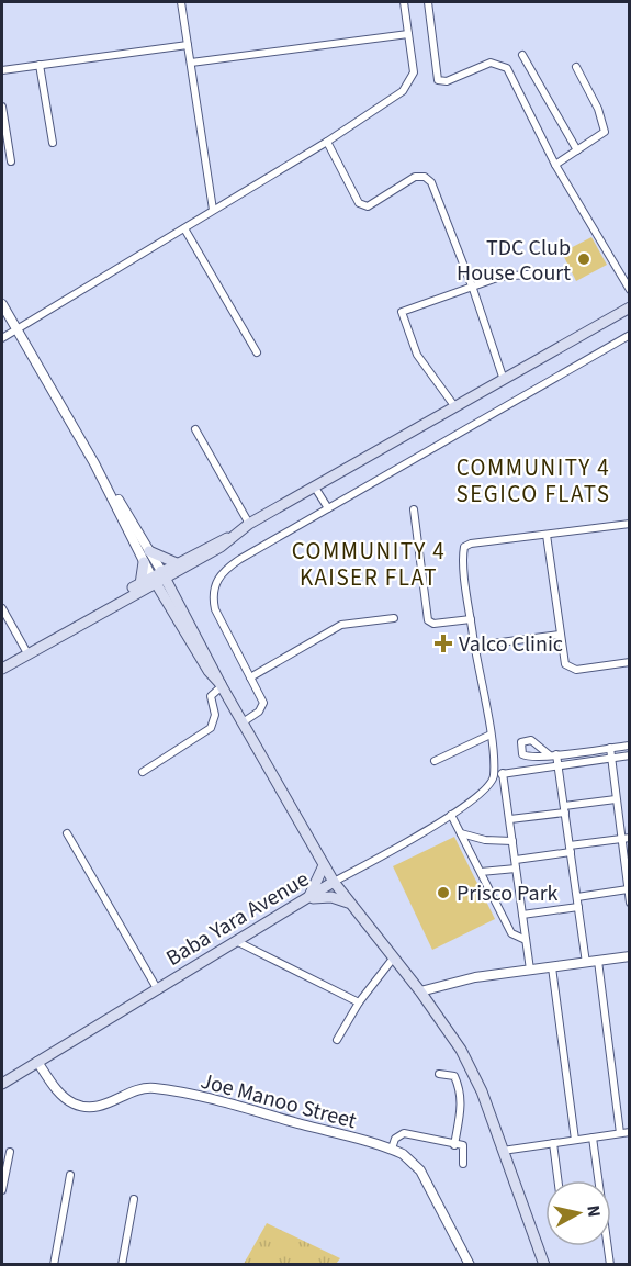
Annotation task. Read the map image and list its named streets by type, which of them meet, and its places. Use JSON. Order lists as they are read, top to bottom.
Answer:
{
  "streets": {
    "main road": ["Baba Yara Avenue"],
    "street": ["Joe Manoo Street"]
  },
  "crossings": [
    ["Baba Yara Avenue", "Joe Manoo Street"]
  ],
  "districts": ["COMMUNITY 4 SEGICO FLATS", "COMMUNITY 4 KAISER FLAT"],
  "places": {
    "other": ["TDC Club House Court", "Prisco Park"],
    "health": ["Valco Clinic"]
  },
  "north": "right"
}
